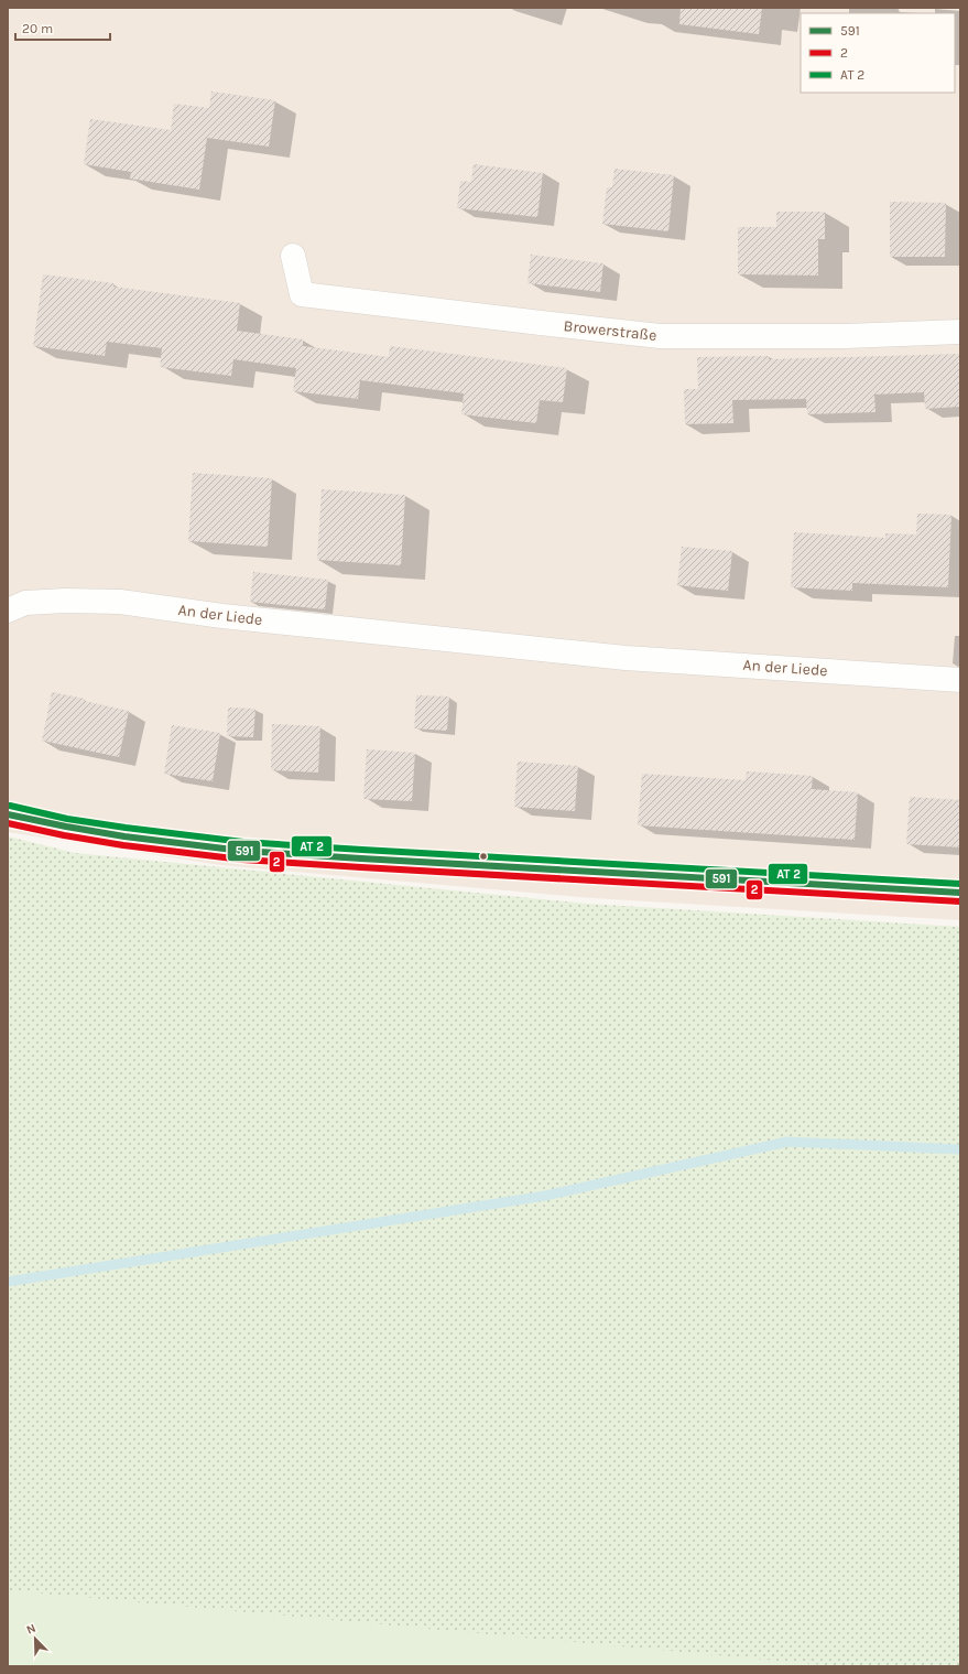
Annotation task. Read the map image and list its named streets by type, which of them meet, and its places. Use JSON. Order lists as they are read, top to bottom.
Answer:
{
  "streets": {
    "street": ["Browerstraße", "An der Liede"]
  },
  "lines": ["transit line 591", "transit line 2"],
  "legend": ["591", "2", "AT 2"],
  "scale_bar": "20 m",
  "north": "top left"
}
